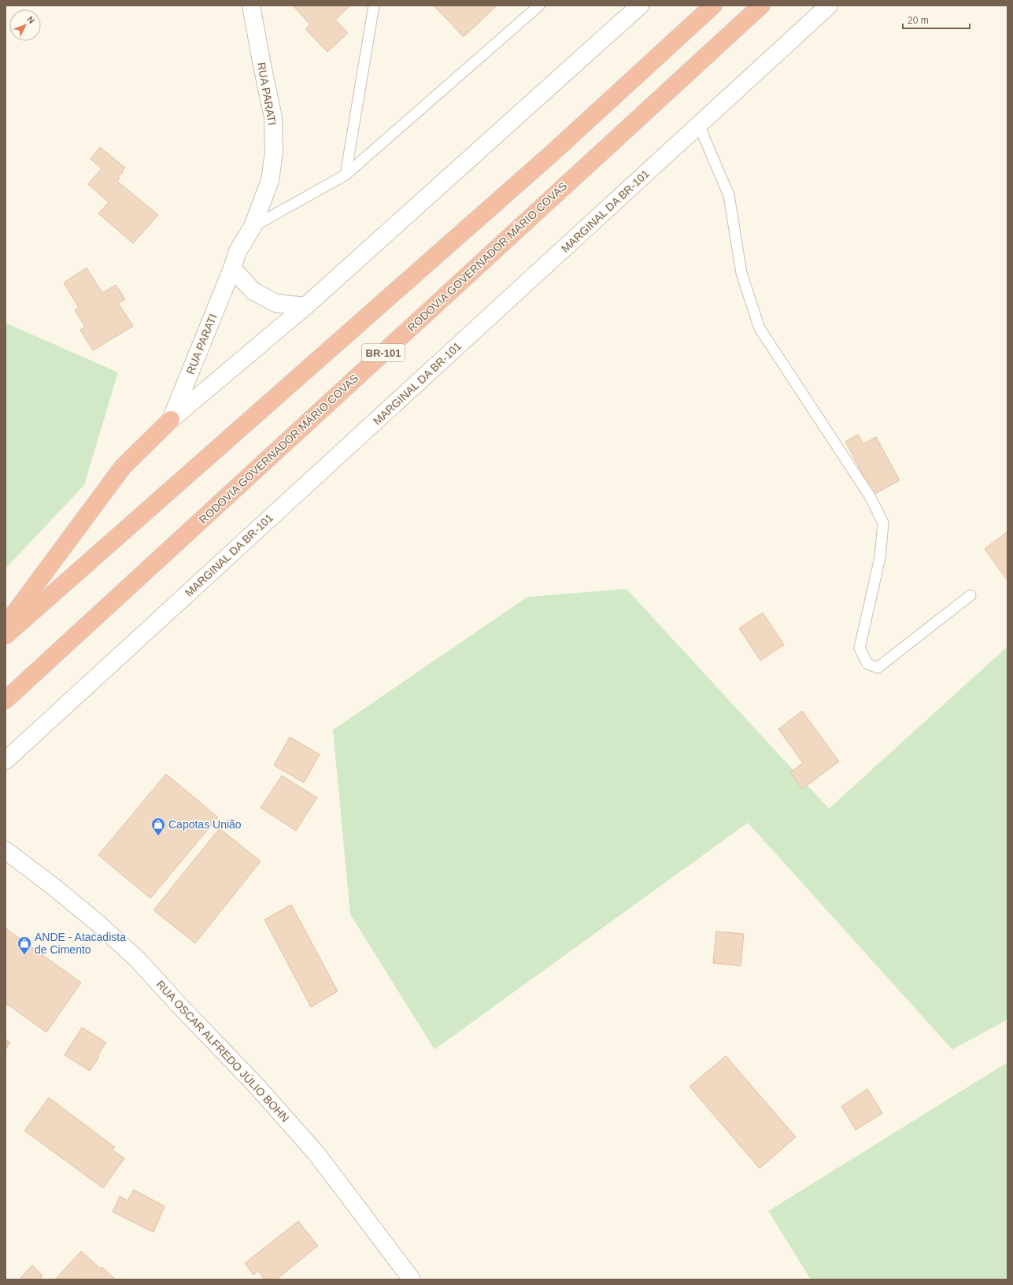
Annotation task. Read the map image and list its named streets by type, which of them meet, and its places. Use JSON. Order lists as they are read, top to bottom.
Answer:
{
  "streets": {
    "highway": ["RODOVIA GOVERNADOR MÁRIO COVAS", "BR-101"],
    "main road": ["RUA PARATI", "MARGINAL DA BR-101", "RUA OSCAR ALFREDO JÚLIO BOHN"]
  },
  "places": {
    "shop": ["Capotas União", "ANDE - Atacadista de Cimento"]
  },
  "scale_bar": "20 m",
  "north": "top right"
}
